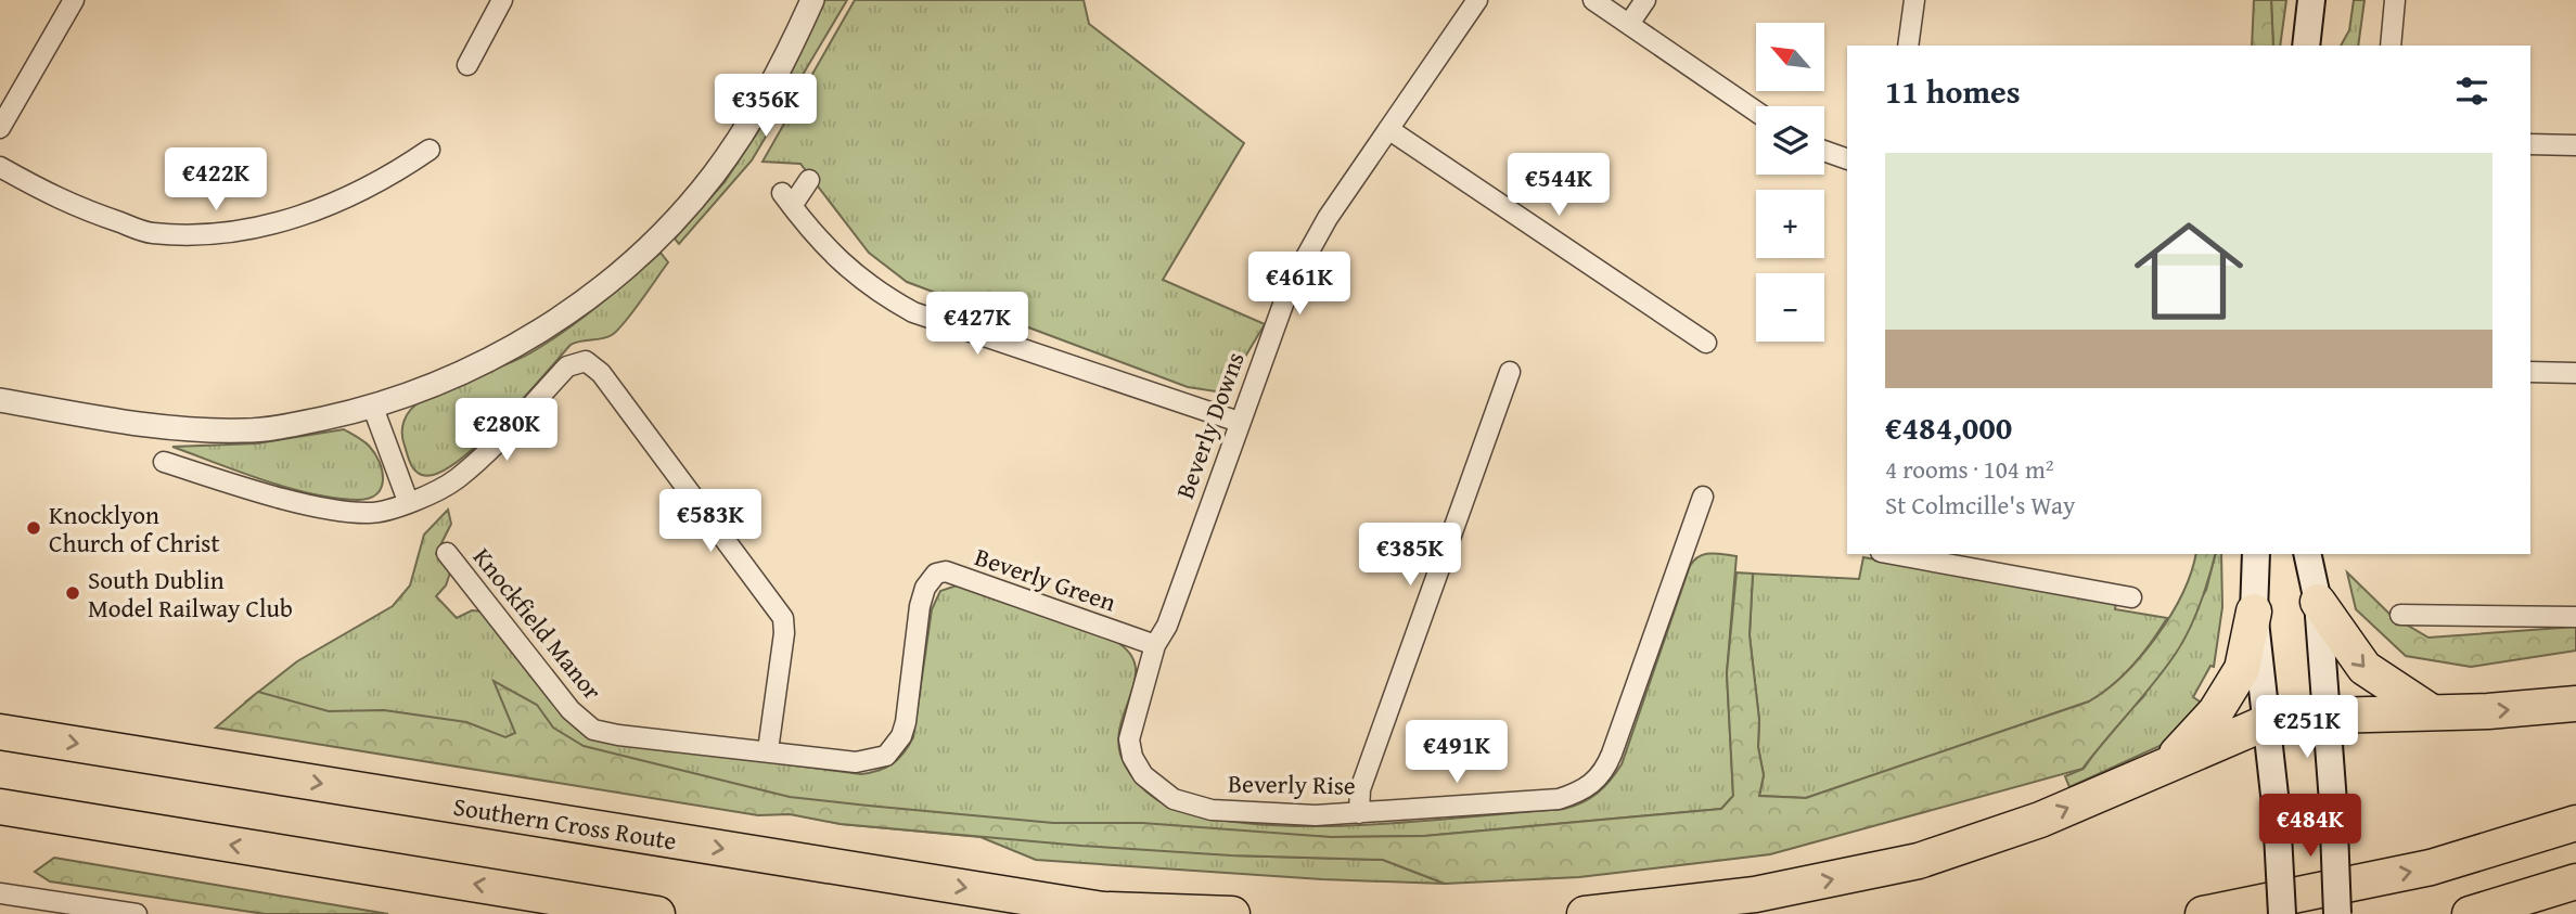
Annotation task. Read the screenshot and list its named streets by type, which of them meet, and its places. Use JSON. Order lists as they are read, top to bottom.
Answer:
{
  "streets": {
    "highway": ["Southern Cross Route"],
    "street": [
      "Beverly Downs",
      "Beverly Green",
      "Knockfield Manor",
      "Beverly Rise"
    ]
  },
  "crossings": [
    ["Beverly Downs", "Beverly Green"],
    ["Beverly Downs", "Beverly Rise"],
    ["Beverly Green", "Knockfield Manor"],
    ["Beverly Green", "Beverly Rise"]
  ],
  "places": ["Knocklyon Church of Christ", "South Dublin Model Railway Club"],
  "north": "top left",
  "page": {
    "map_buttons": ["+", "−"],
    "heading": "11 homes",
    "price": [
      "€356K",
      "€422K",
      "€544K",
      "€461K",
      "€427K",
      "€280K",
      "€583K",
      "€385K",
      "€251K",
      "€491K",
      "€484K"
    ],
    "list": [
      {
        "name": "€484,000",
        "note": "4 rooms · 104 m² · St Colmcille's Way"
      }
    ]
  }
}
